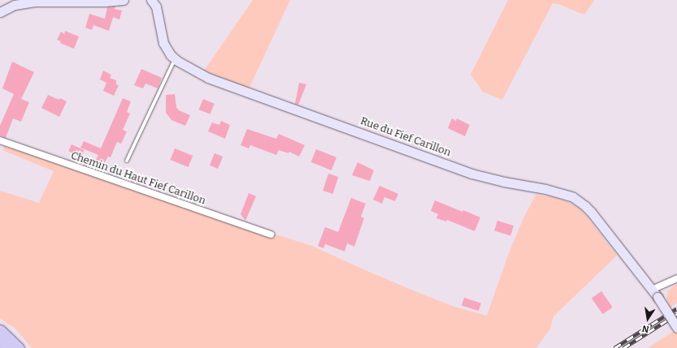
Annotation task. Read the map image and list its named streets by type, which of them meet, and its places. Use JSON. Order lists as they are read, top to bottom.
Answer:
{
  "streets": {
    "street": ["Rue du Fief Carillon", "Chemin du Haut Fief Carillon"]
  },
  "north": "bottom"
}
